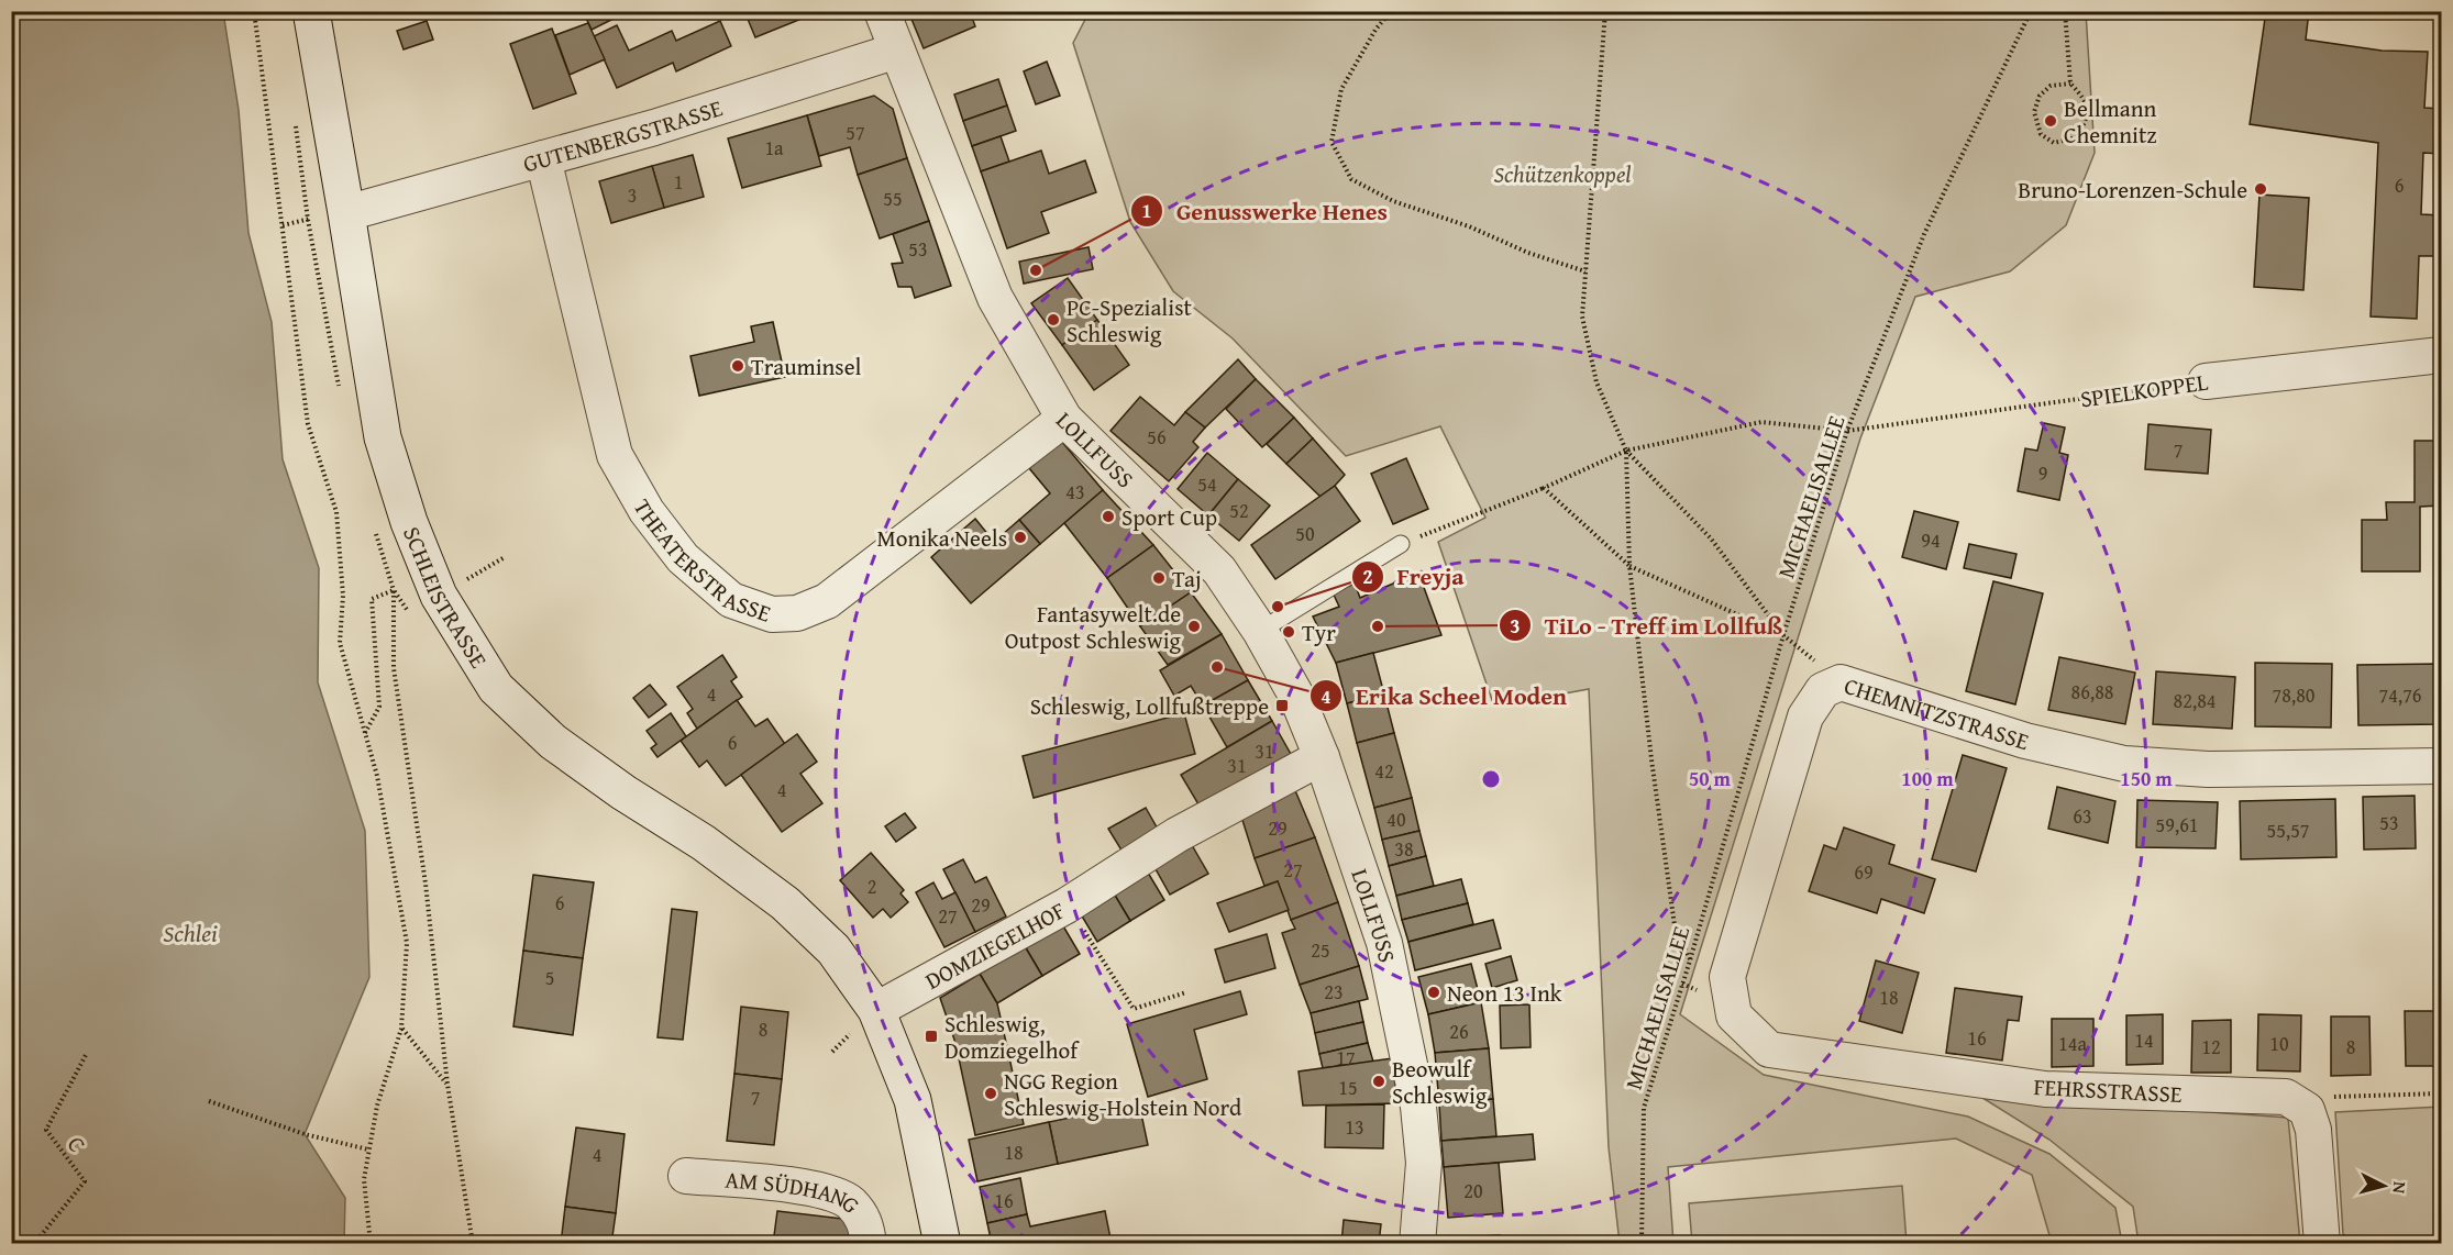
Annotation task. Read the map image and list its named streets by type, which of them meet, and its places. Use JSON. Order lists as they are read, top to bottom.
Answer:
{
  "streets": {
    "street": [
      "GUTENBERGSTRASSE",
      "SPIELKOPPEL",
      "LOLLFUSS",
      "THEATERSTRASSE",
      "SCHLEISTRASSE",
      "CHEMNITZSTRASSE",
      "DOMZIEGELHOF",
      "FEHRSSTRASSE",
      "AM SÜDHANG"
    ],
    "path": ["MICHAELISALLEE", "C"]
  },
  "crossings": [
    ["GUTENBERGSTRASSE", "LOLLFUSS"],
    ["GUTENBERGSTRASSE", "THEATERSTRASSE"],
    ["GUTENBERGSTRASSE", "SCHLEISTRASSE"],
    ["SPIELKOPPEL", "MICHAELISALLEE"],
    ["LOLLFUSS", "THEATERSTRASSE"],
    ["LOLLFUSS", "DOMZIEGELHOF"],
    ["SCHLEISTRASSE", "DOMZIEGELHOF"],
    ["CHEMNITZSTRASSE", "FEHRSSTRASSE"]
  ],
  "water": ["Schlei"],
  "parks": ["Schützenkoppel"],
  "places": {
    "other": [
      "Bellmann Chemnitz",
      "Bruno-Lorenzen-Schule",
      "Genusswerke Henes",
      "PC-Spezialist Schleswig",
      "Trauminsel",
      "Sport Cup",
      "Monika Neels",
      "Taj",
      "Freyja",
      "Fantasywelt.de Outpost Schleswig",
      "TiLo - Treff im Lollfuß",
      "Tyr",
      "Erika Scheel Moden",
      "Neon 13 Ink",
      "Beowulf Schleswig",
      "NGG Region Schleswig-Holstein Nord"
    ],
    "transit": ["Schleswig, Lollfußtreppe", "Schleswig, Domziegelhof"]
  },
  "house_numbers": [
    "57",
    "1a",
    "1",
    "6",
    "3",
    "55",
    "53",
    "56",
    "7",
    "9",
    "54",
    "43",
    "52",
    "50",
    "94",
    "86,88",
    "4",
    "78,80",
    "74,76",
    "82,84",
    "6",
    "31",
    "31",
    "42",
    "4",
    "63",
    "40",
    "53",
    "59,61",
    "29",
    "55,57",
    "38",
    "27",
    "69",
    "2",
    "6",
    "29",
    "27",
    "25",
    "5",
    "23",
    "18",
    "8",
    "26",
    "16",
    "14",
    "14a",
    "10",
    "12",
    "8",
    "17",
    "15",
    "7",
    "13",
    "18",
    "4",
    "20",
    "16"
  ],
  "north": "right",
  "rings": ["50 m", "100 m", "150 m"]
}
